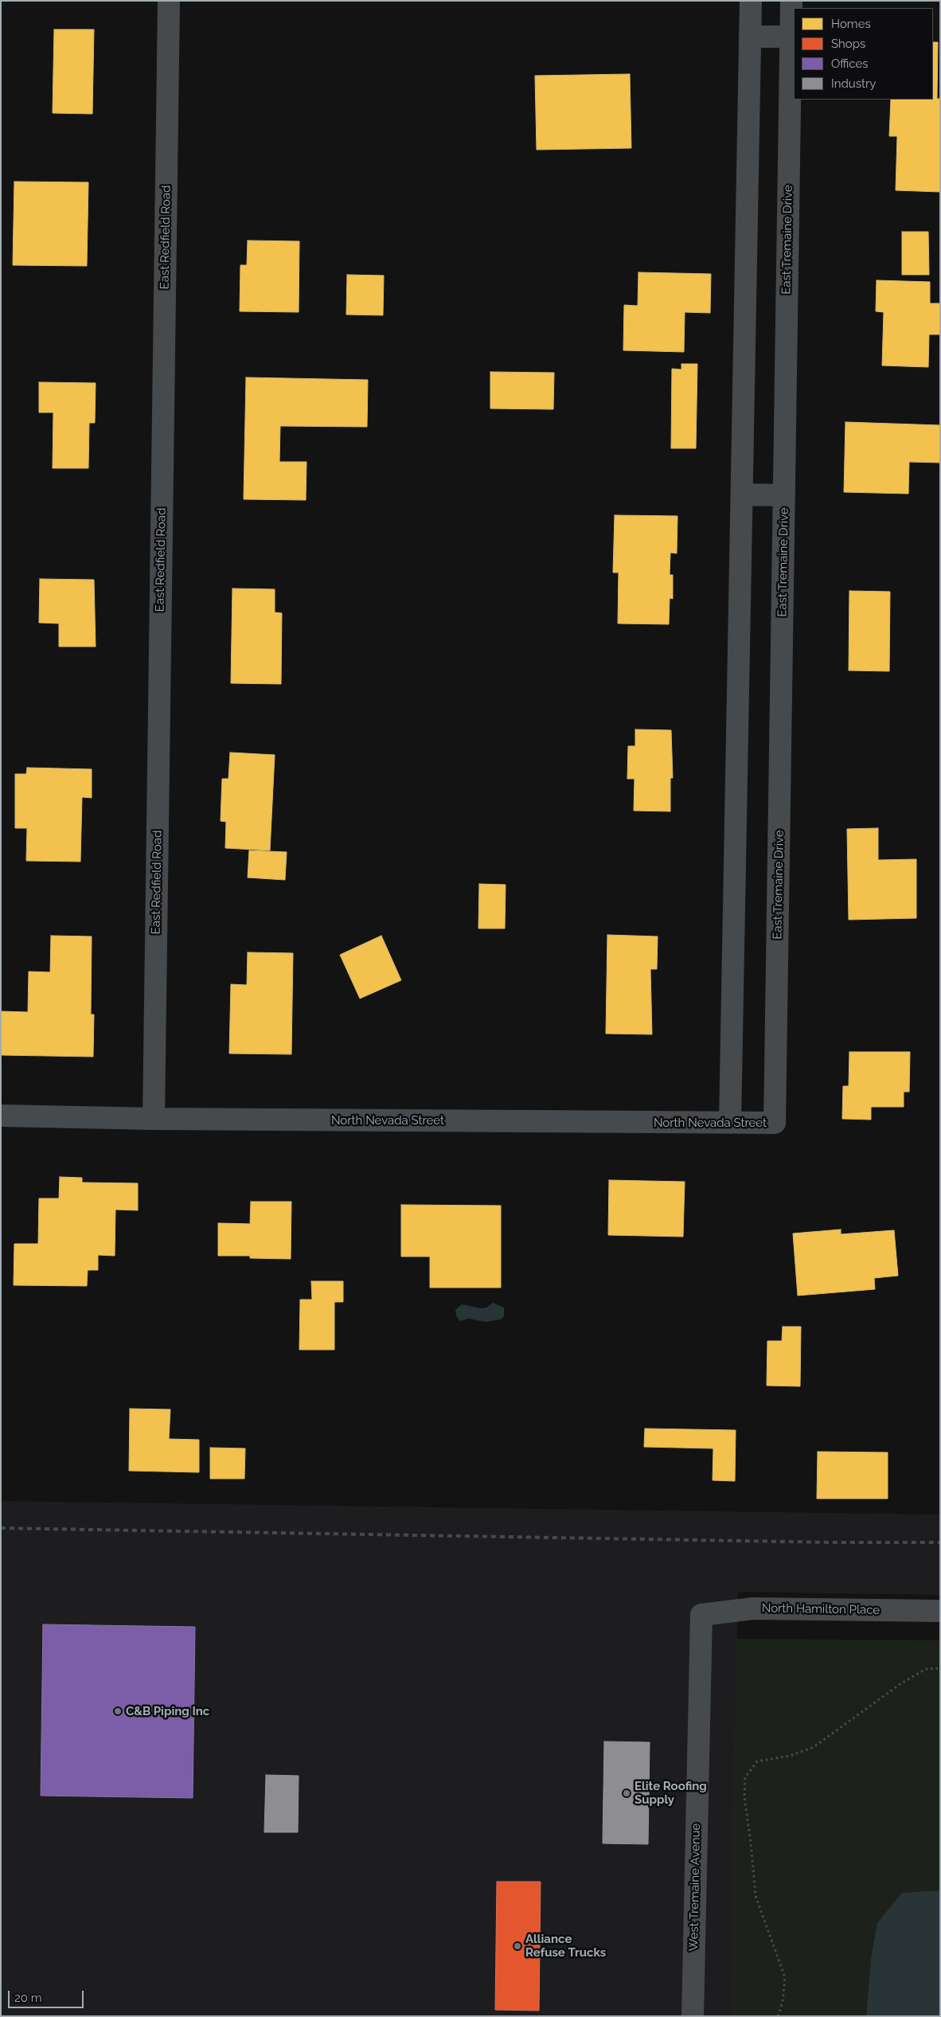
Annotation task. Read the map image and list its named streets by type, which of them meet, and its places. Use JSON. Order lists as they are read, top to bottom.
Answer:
{
  "streets": {
    "street": [
      "East Redfield Road",
      "East Tremaine Drive",
      "North Nevada Street",
      "North Hamilton Place",
      "West Tremaine Avenue"
    ]
  },
  "crossings": [
    ["East Redfield Road", "North Nevada Street"],
    ["East Tremaine Drive", "North Nevada Street"],
    ["North Hamilton Place", "West Tremaine Avenue"]
  ],
  "places": ["C&B Piping Inc", "Elite Roofing Supply", "Alliance Refuse Trucks"],
  "legend": [
    "Homes",
    "Shops",
    "Offices",
    "Industry"
  ],
  "scale_bar": "20 m"
}
